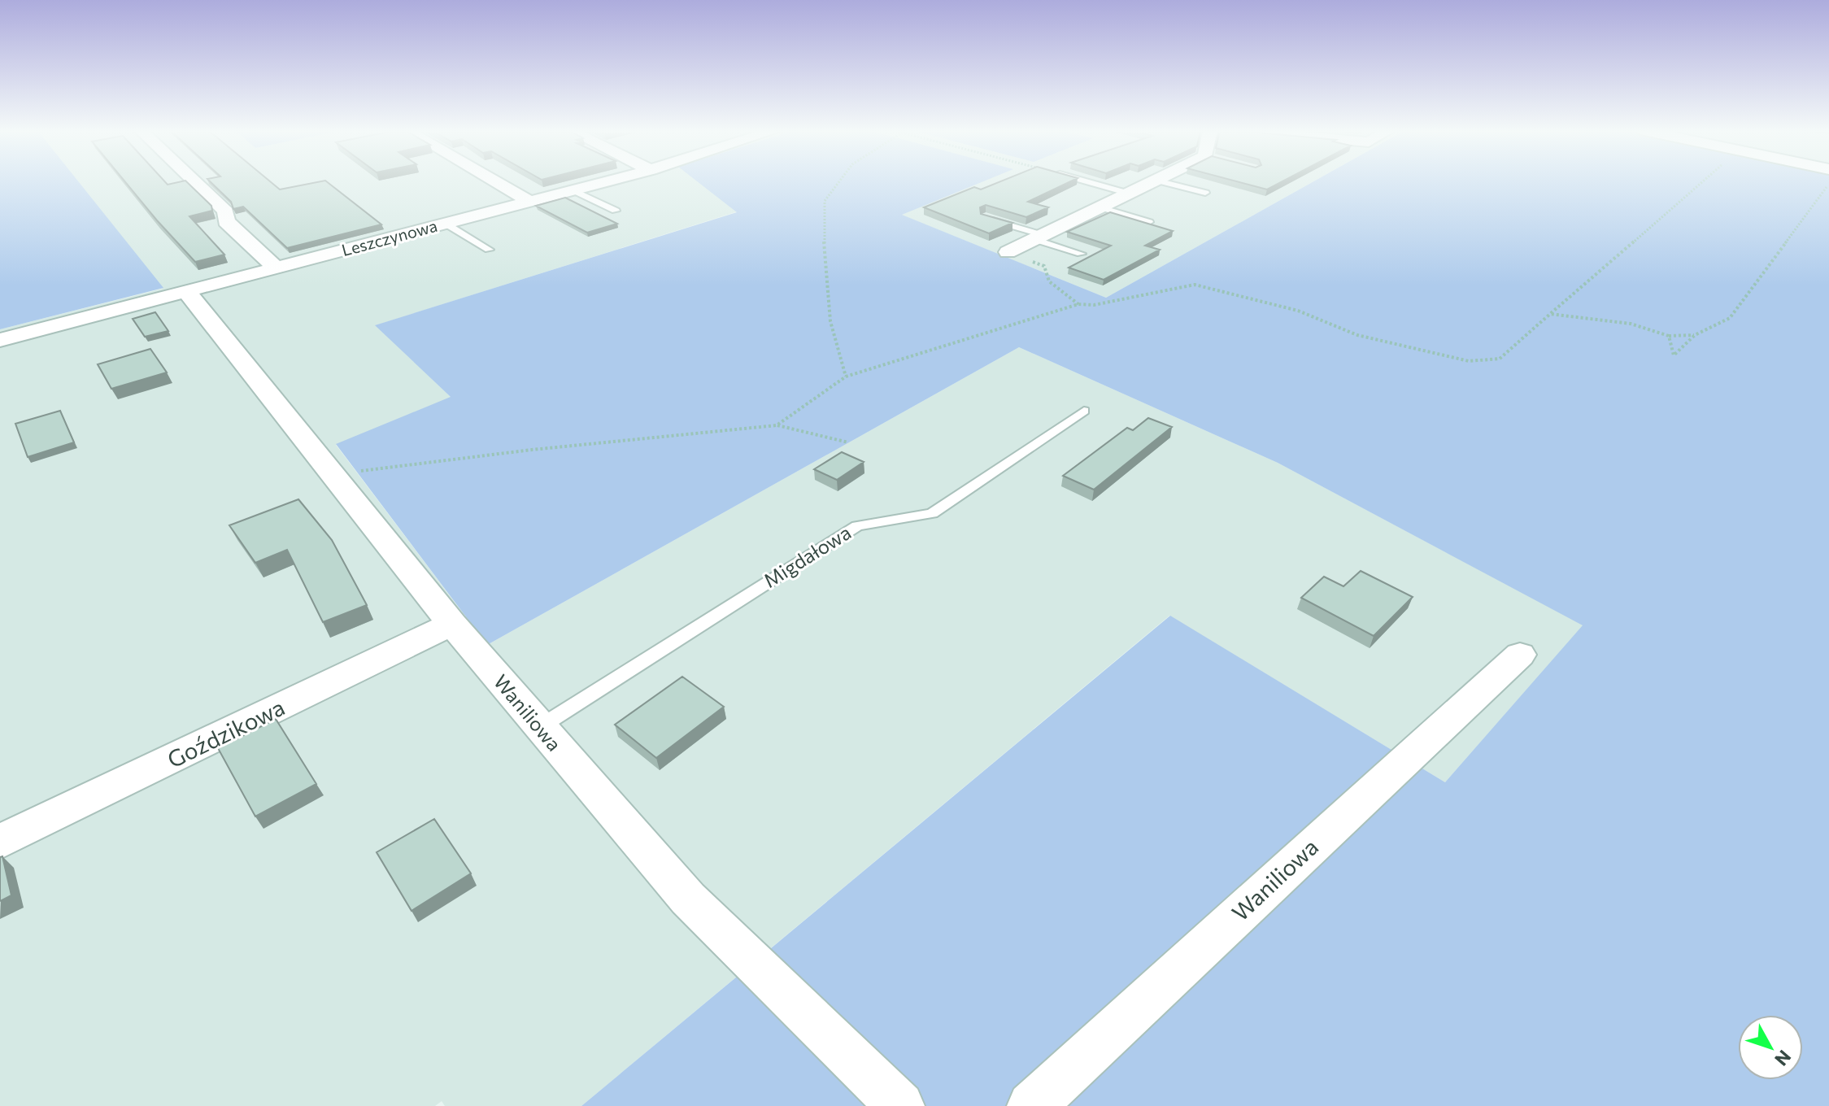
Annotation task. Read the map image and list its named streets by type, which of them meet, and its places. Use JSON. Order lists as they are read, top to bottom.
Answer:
{
  "streets": {
    "street": ["Leszczynowa", "Waniliowa", "Goździkowa"],
    "lane": ["Migdałowa"]
  },
  "crossings": [
    ["Leszczynowa", "Waniliowa"],
    ["Migdałowa", "Waniliowa"],
    ["Waniliowa", "Goździkowa"]
  ],
  "north": "bottom right"
}
